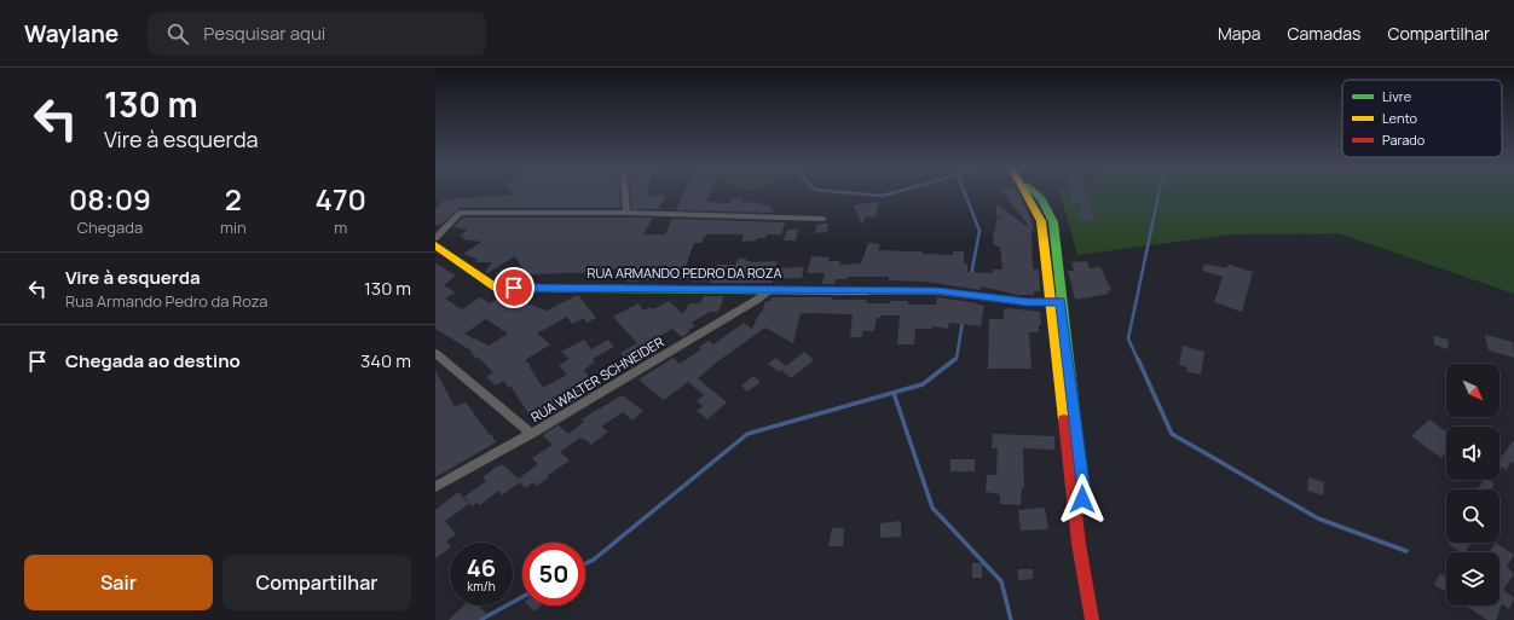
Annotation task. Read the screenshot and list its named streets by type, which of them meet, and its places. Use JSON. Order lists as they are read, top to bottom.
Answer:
{
  "streets": {
    "street": ["RUA ARMANDO PEDRO DA ROZA", "RUA WALTER SCHNEIDER"]
  },
  "crossings": [
    ["RUA ARMANDO PEDRO DA ROZA", "RUA WALTER SCHNEIDER"]
  ],
  "legend": ["Livre", "Lento", "Parado"],
  "north": "bottom right",
  "page": {
    "header": "Waylane",
    "search": "Pesquisar aqui",
    "nav": ["Mapa", "Camadas", "Compartilhar"],
    "turn": ["130 m", "Vire à esquerda"],
    "eta": [
      "08:09",
      "Chegada",
      "2",
      "min",
      "470",
      "m"
    ],
    "list": [
      {
        "name": "Vire à esquerda",
        "note": "Rua Armando Pedro da Roza",
        "value": "130 m"
      },
      {
        "name": "Chegada ao destino",
        "value": "340 m"
      }
    ],
    "speed": "46 km/h",
    "limit": "50",
    "buttons": ["Sair", "Compartilhar"]
  }
}
